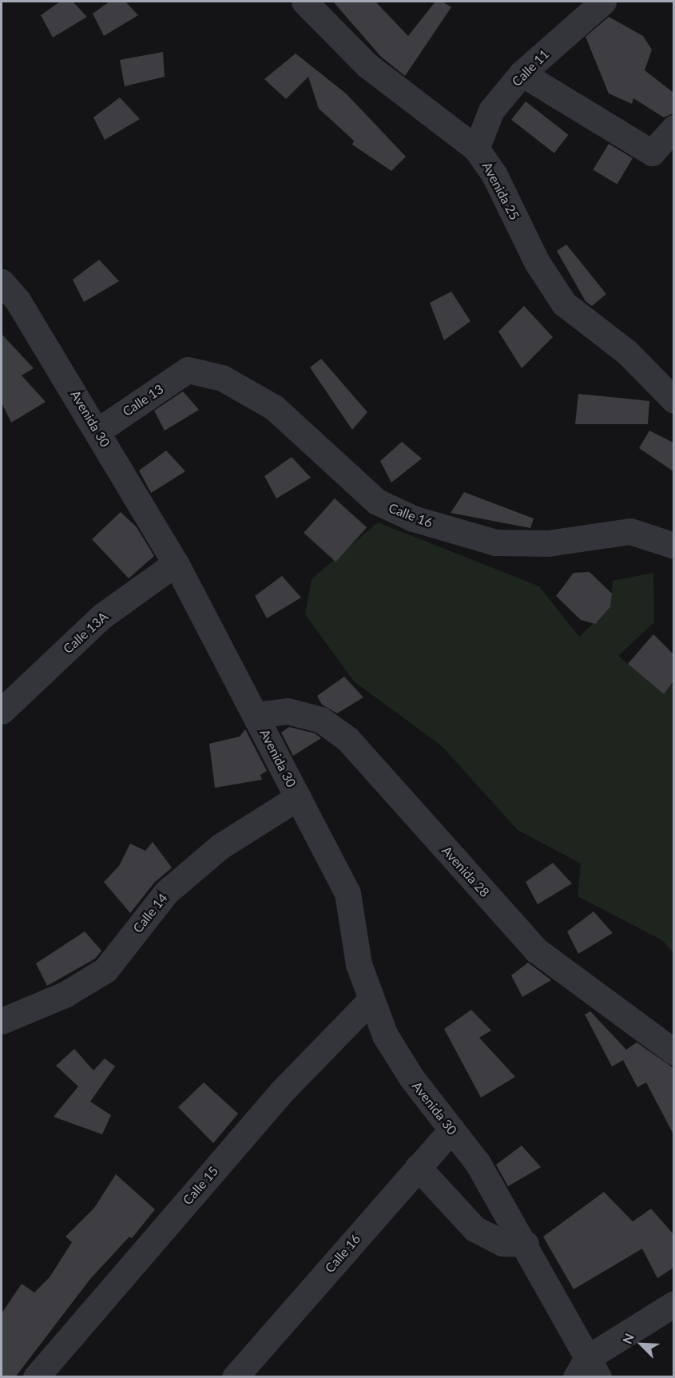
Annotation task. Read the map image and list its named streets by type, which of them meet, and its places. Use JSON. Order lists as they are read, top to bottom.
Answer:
{
  "streets": {
    "street": [
      "Calle 11",
      "Avenida 25",
      "Calle 13",
      "Avenida 30",
      "Calle 16",
      "Calle 13A",
      "Avenida 28",
      "Calle 14",
      "Calle 15"
    ]
  },
  "crossings": [
    ["Calle 11", "Avenida 25"],
    ["Calle 13", "Avenida 30"],
    ["Calle 13", "Calle 16"],
    ["Avenida 30", "Calle 16"],
    ["Avenida 30", "Calle 13A"],
    ["Avenida 30", "Avenida 28"],
    ["Avenida 30", "Calle 14"],
    ["Avenida 30", "Calle 15"]
  ],
  "north": "top left"
}
